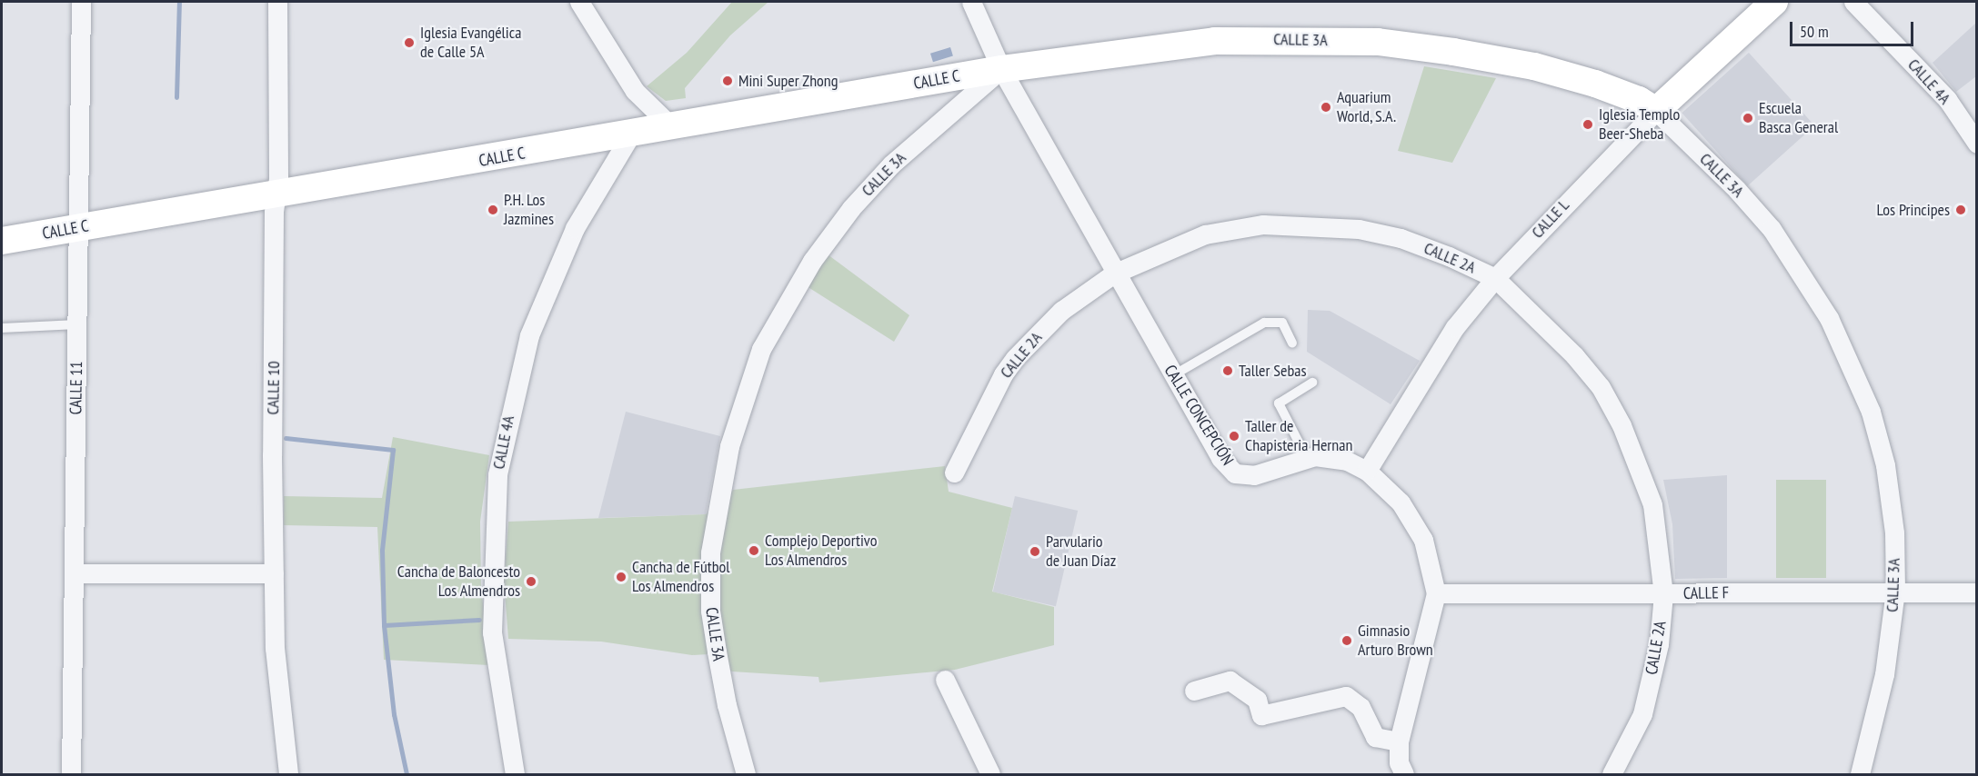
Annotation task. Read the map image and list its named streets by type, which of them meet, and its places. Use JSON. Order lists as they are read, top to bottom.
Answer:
{
  "streets": {
    "street": [
      "CALLE 3A",
      "CALLE C",
      "CALLE 4A",
      "CALLE L",
      "CALLE 2A",
      "CALLE 11",
      "CALLE 10",
      "CALLE CONCEPCIÓN",
      "CALLE F"
    ]
  },
  "crossings": [
    ["CALLE 3A", "CALLE C"],
    ["CALLE 3A", "CALLE L"],
    ["CALLE 3A", "CALLE CONCEPCIÓN"],
    ["CALLE 3A", "CALLE F"],
    ["CALLE C", "CALLE 4A"],
    ["CALLE C", "CALLE 11"],
    ["CALLE C", "CALLE 10"],
    ["CALLE C", "CALLE CONCEPCIÓN"],
    ["CALLE L", "CALLE 2A"],
    ["CALLE L", "CALLE CONCEPCIÓN"],
    ["CALLE 2A", "CALLE CONCEPCIÓN"],
    ["CALLE 2A", "CALLE F"],
    ["CALLE CONCEPCIÓN", "CALLE F"]
  ],
  "places": [
    "Iglesia Evangélica de Calle 5A",
    "Mini Super Zhong",
    "Aquarium World, S.A.",
    "Escuela Basca General",
    "Iglesia Templo Beer-Sheba",
    "P.H. Los Jazmines",
    "Los Principes",
    "Taller Sebas",
    "Taller de Chapisteria Hernan",
    "Complejo Deportivo Los Almendros",
    "Parvulario de Juan Díaz",
    "Cancha de Fútbol Los Almendros",
    "Cancha de Baloncesto Los Almendros",
    "Gimnasio Arturo Brown"
  ],
  "scale_bar": "50 m"
}
